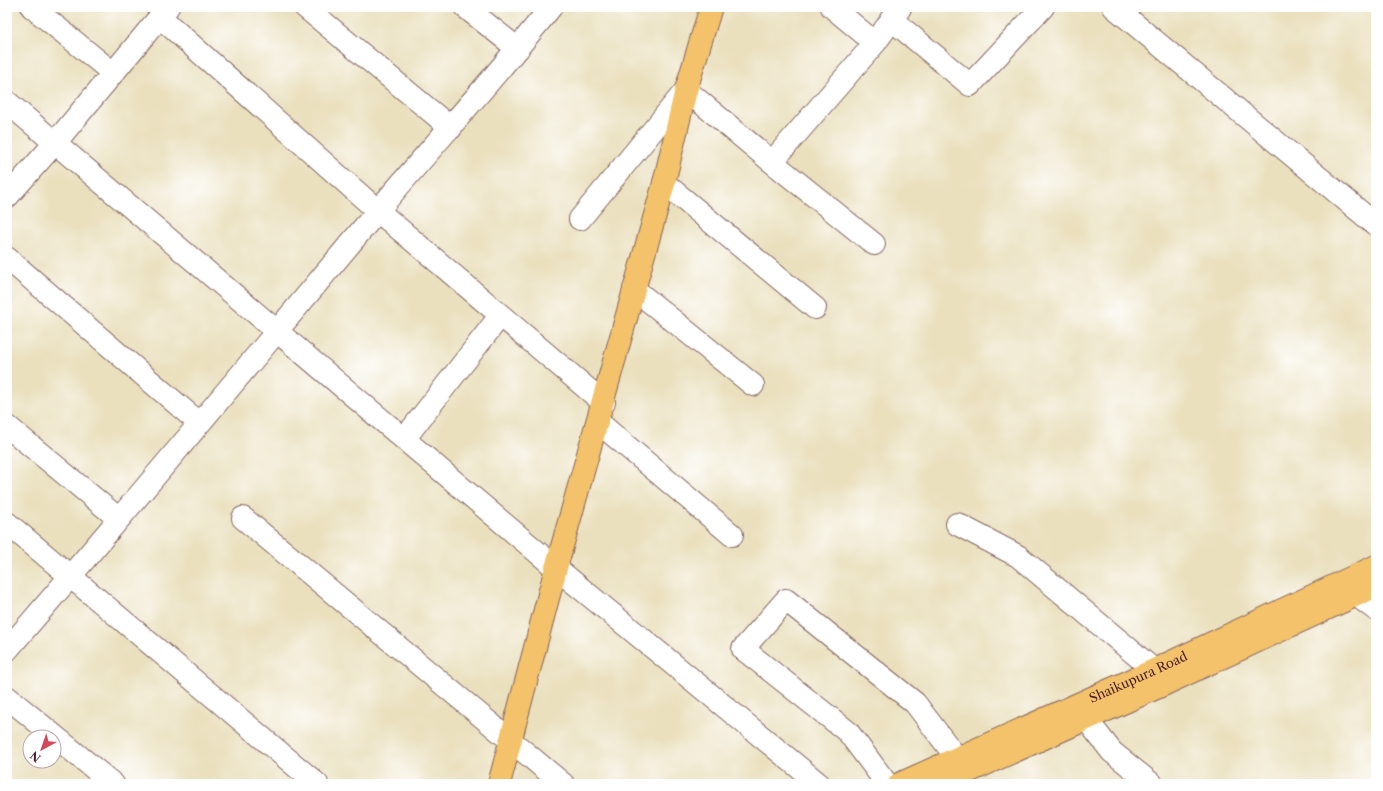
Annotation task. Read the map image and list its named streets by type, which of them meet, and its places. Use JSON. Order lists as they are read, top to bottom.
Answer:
{
  "streets": {
    "main road": ["Shaikupura Road"]
  },
  "north": "bottom left"
}
